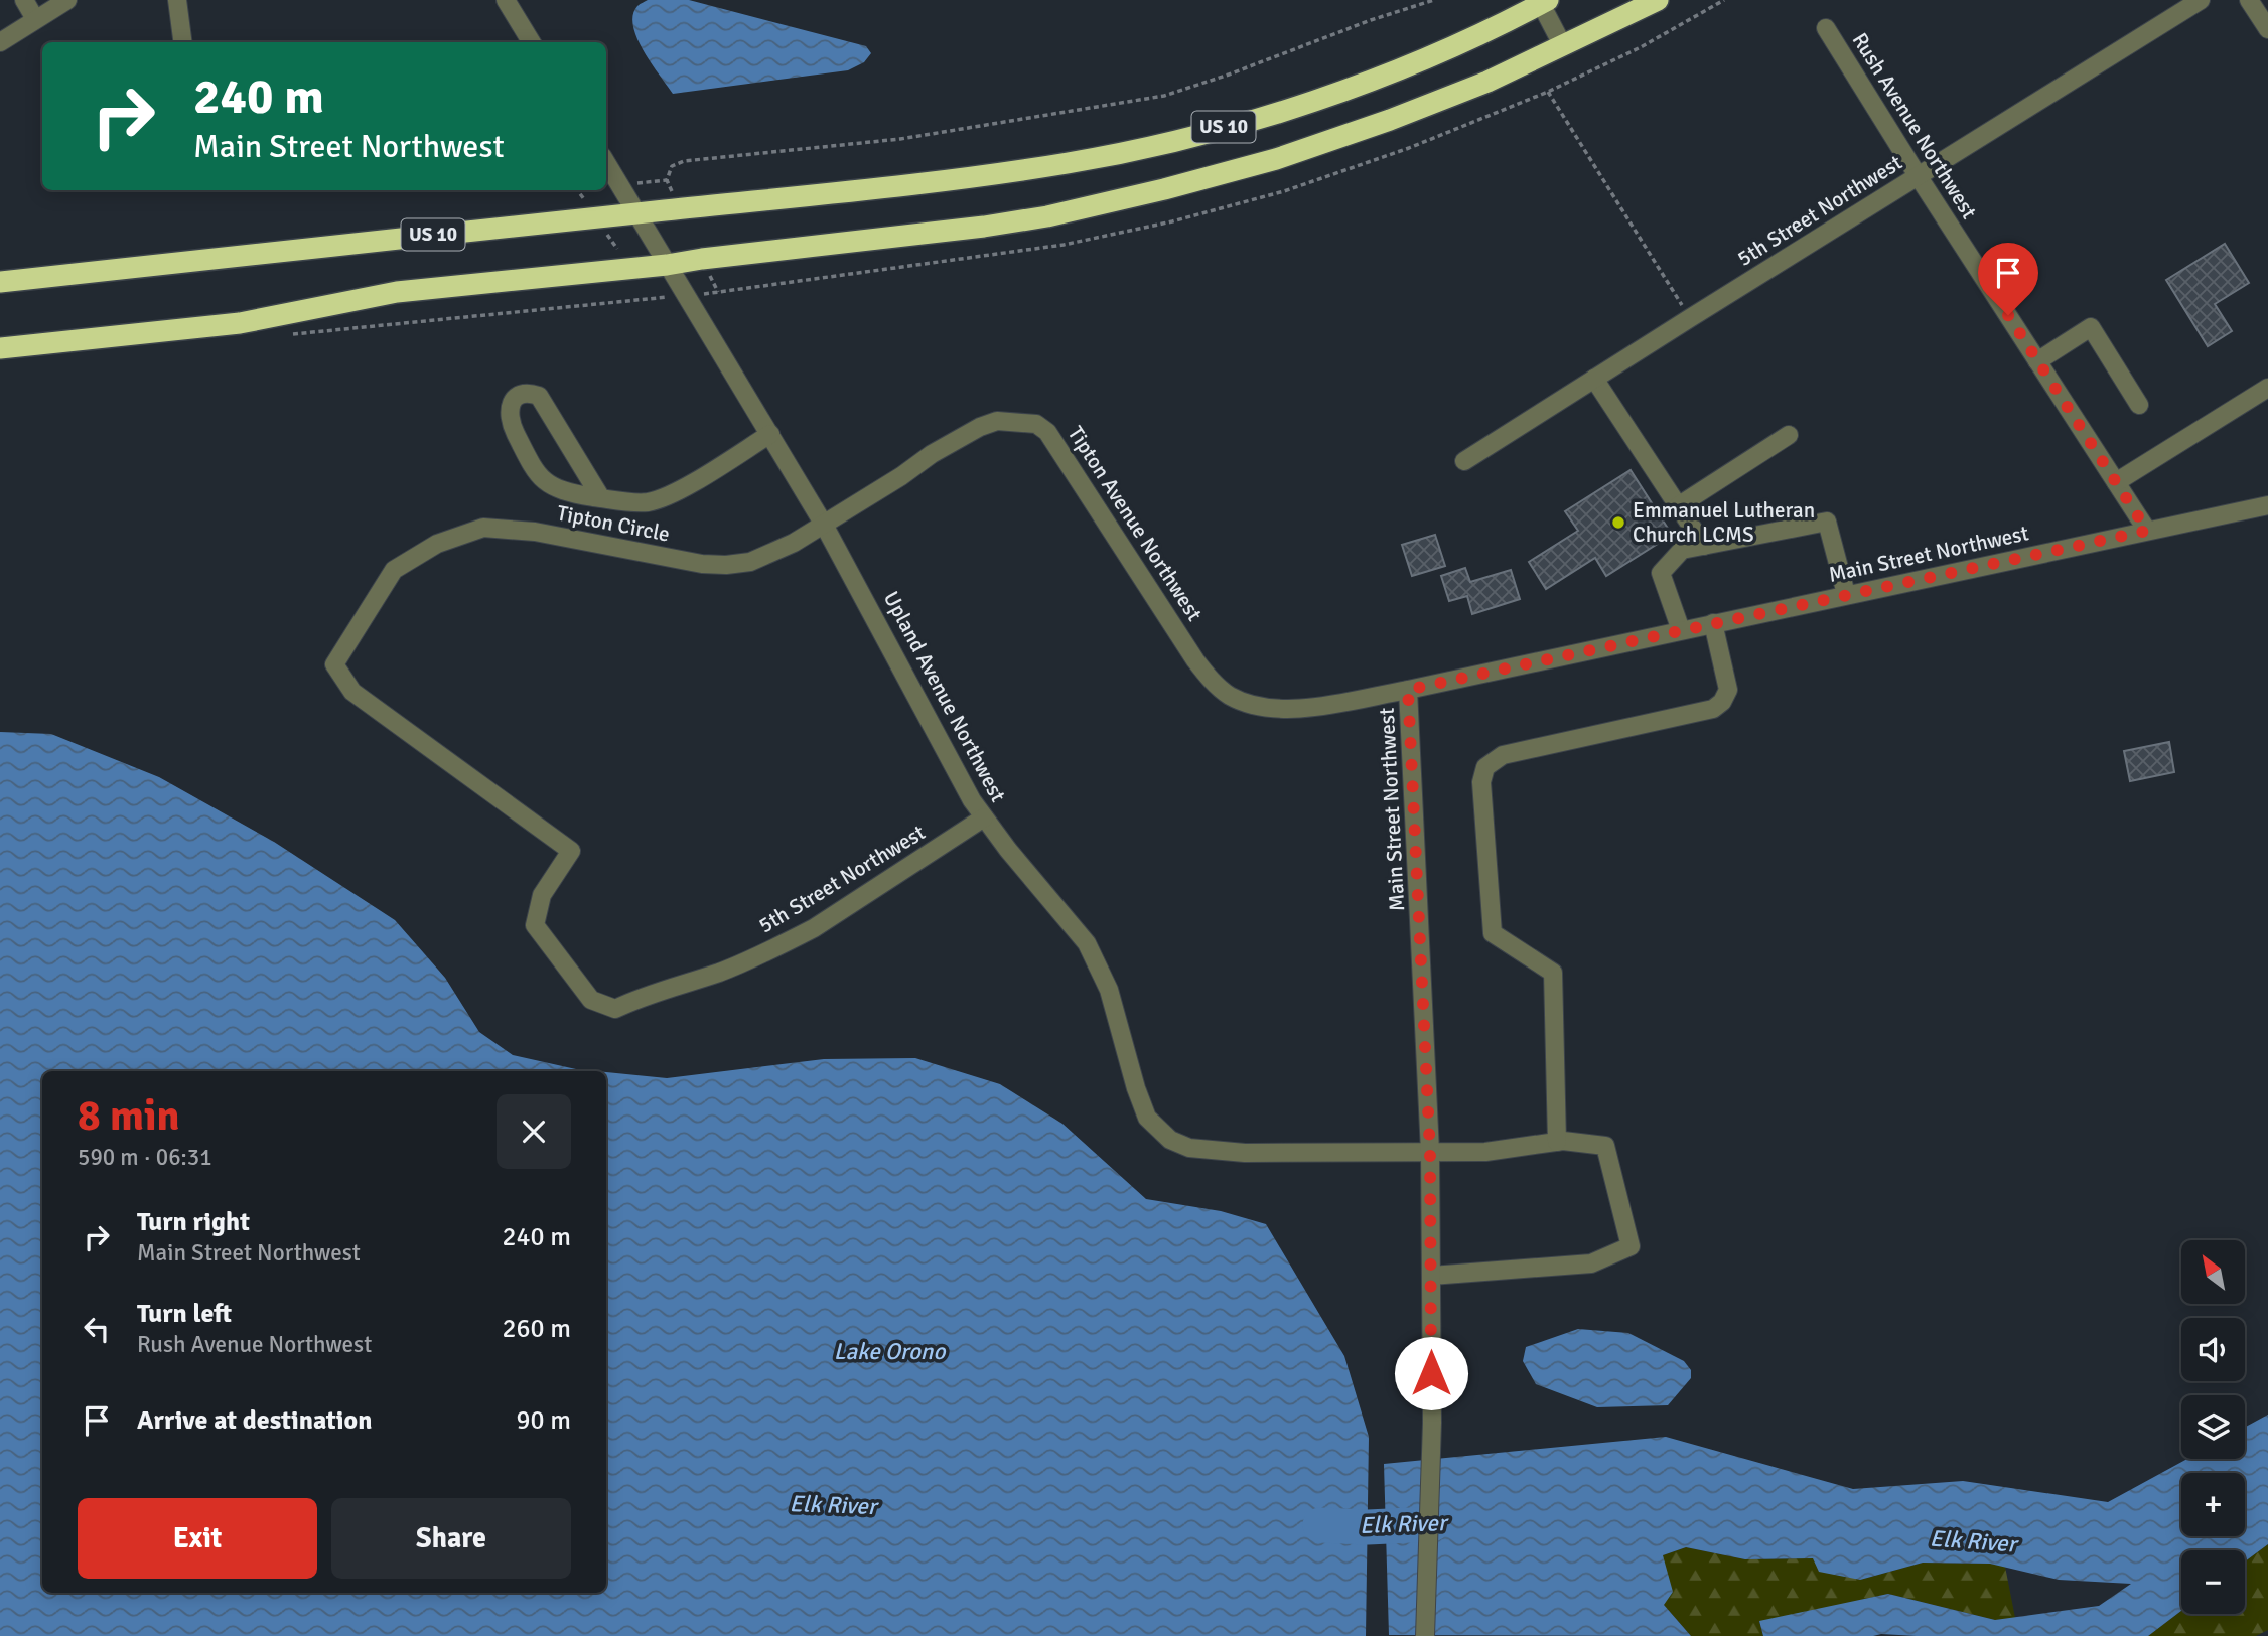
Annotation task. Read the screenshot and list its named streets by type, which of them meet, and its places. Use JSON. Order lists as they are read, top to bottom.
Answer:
{
  "streets": {
    "highway": ["US 10"],
    "street": [
      "Rush Avenue Northwest",
      "5th Street Northwest",
      "Tipton Circle",
      "Tipton Avenue Northwest",
      "Main Street Northwest",
      "Upland Avenue Northwest"
    ]
  },
  "crossings": [
    ["Rush Avenue Northwest", "5th Street Northwest"],
    ["Rush Avenue Northwest", "Main Street Northwest"],
    ["US 10", "Upland Avenue Northwest"],
    ["5th Street Northwest", "Tipton Circle"],
    ["5th Street Northwest", "Upland Avenue Northwest"],
    ["Tipton Circle", "Tipton Avenue Northwest"],
    ["Tipton Circle", "Upland Avenue Northwest"],
    ["Tipton Avenue Northwest", "Main Street Northwest"],
    ["Tipton Avenue Northwest", "Upland Avenue Northwest"],
    ["Main Street Northwest", "Upland Avenue Northwest"]
  ],
  "water": ["Lake Orono", "Elk River"],
  "places": ["Emmanuel Lutheran Church LCMS"],
  "north": "top left",
  "page": {
    "turn": ["240 m", "Main Street Northwest"],
    "heading": ["8 min", "590 m · 06:31"],
    "list": [
      {
        "name": "Turn right",
        "note": "Main Street Northwest",
        "value": "240 m"
      },
      {
        "name": "Turn left",
        "note": "Rush Avenue Northwest",
        "value": "260 m"
      },
      {
        "name": "Arrive at destination",
        "value": "90 m"
      }
    ],
    "map_buttons": ["+", "−"],
    "buttons": ["Exit", "Share"]
  }
}
